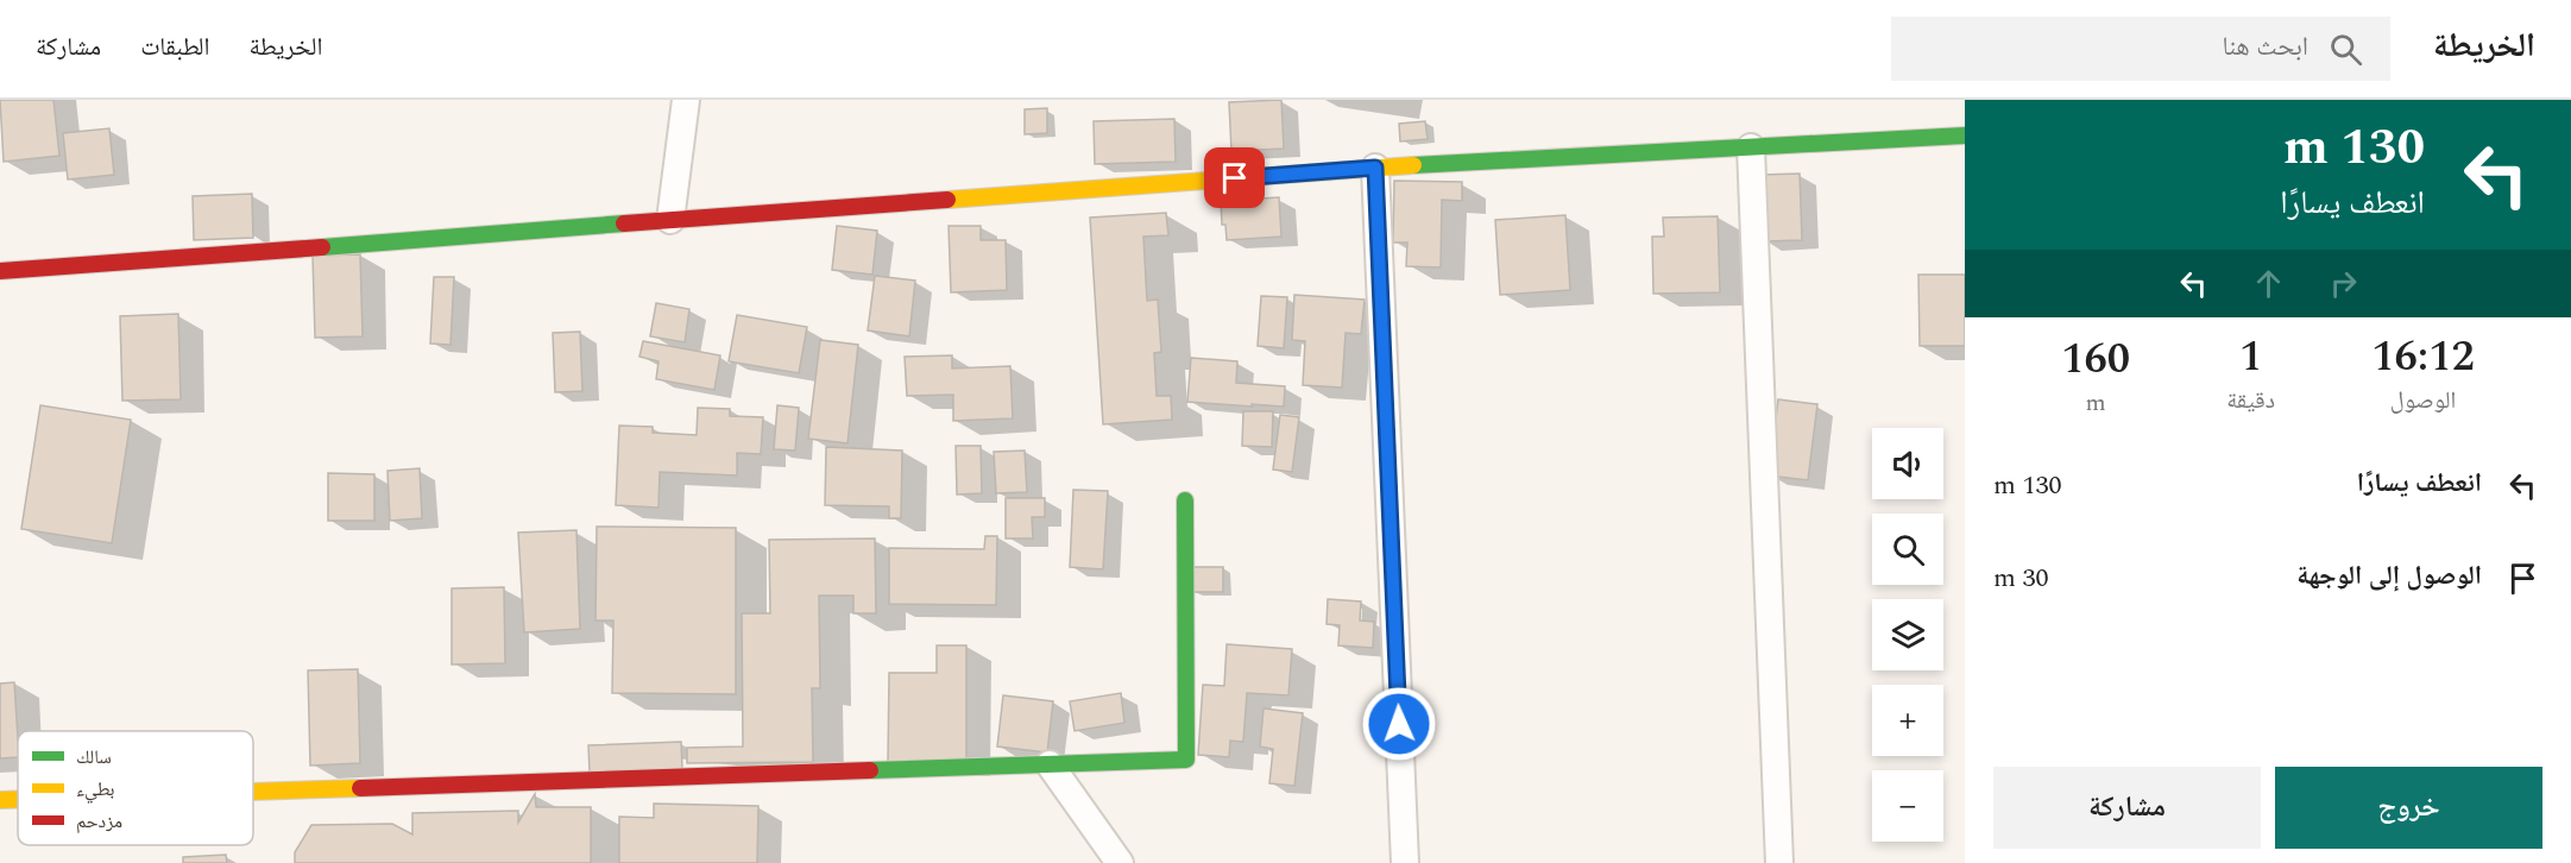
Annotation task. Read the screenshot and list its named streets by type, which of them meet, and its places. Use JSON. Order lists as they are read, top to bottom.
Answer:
{
  "legend": ["سالك", "بطيء", "مزدحم"],
  "page": {
    "header": "الخريطة",
    "search": "ابحث هنا",
    "nav": ["الخريطة", "الطبقات", "مشاركة"],
    "turn": ["130 m", "انعطف يسارًا"],
    "eta": [
      "16:12",
      "الوصول",
      "1",
      "دقيقة",
      "160",
      "m"
    ],
    "map_buttons": ["+", "−"],
    "list": [
      {
        "name": "انعطف يسارًا",
        "value": "130 m"
      },
      {
        "name": "الوصول إلى الوجهة",
        "value": "30 m"
      }
    ],
    "buttons": ["خروج", "مشاركة"]
  }
}
